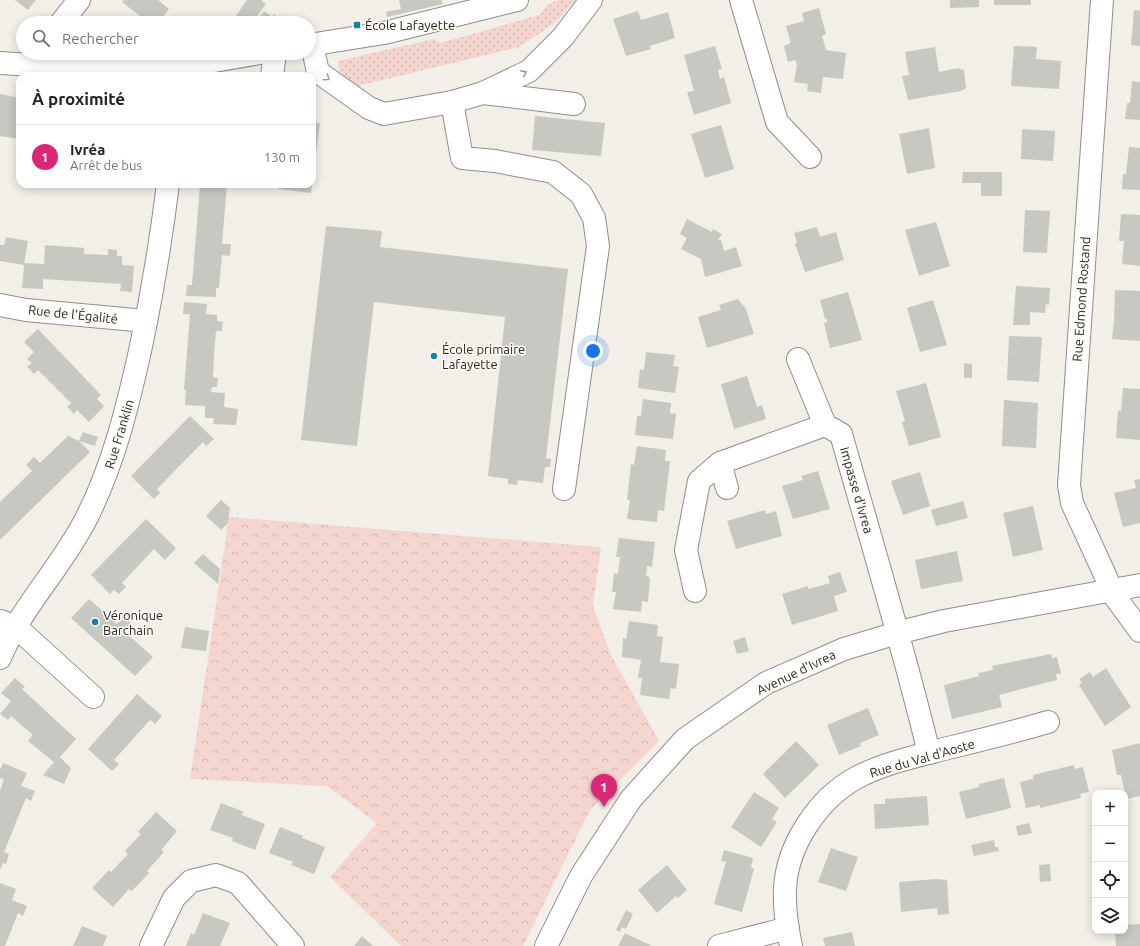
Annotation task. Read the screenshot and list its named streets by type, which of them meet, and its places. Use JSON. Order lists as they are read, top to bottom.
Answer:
{
  "streets": {
    "street": [
      "Rue Edmond Rostand",
      "Rue de l'Égalité",
      "Rue Franklin",
      "Impasse d'Ivrea",
      "Avenue d'Ivrea",
      "Rue du Val d'Aoste"
    ]
  },
  "crossings": [
    ["Rue Edmond Rostand", "Avenue d'Ivrea"],
    ["Rue de l'Égalité", "Rue Franklin"],
    ["Impasse d'Ivrea", "Avenue d'Ivrea"],
    ["Impasse d'Ivrea", "Rue du Val d'Aoste"]
  ],
  "places": {
    "transit": ["École Lafayette"],
    "other": ["École primaire Lafayette", "Véronique Barchain"]
  },
  "page": {
    "search": "Rechercher",
    "heading": "À proximité",
    "list": [
      {
        "mark": "1",
        "name": "Ivréa",
        "note": "Arrêt de bus",
        "value": "130 m"
      }
    ],
    "pins": "1",
    "map_buttons": ["+", "−"]
  }
}
